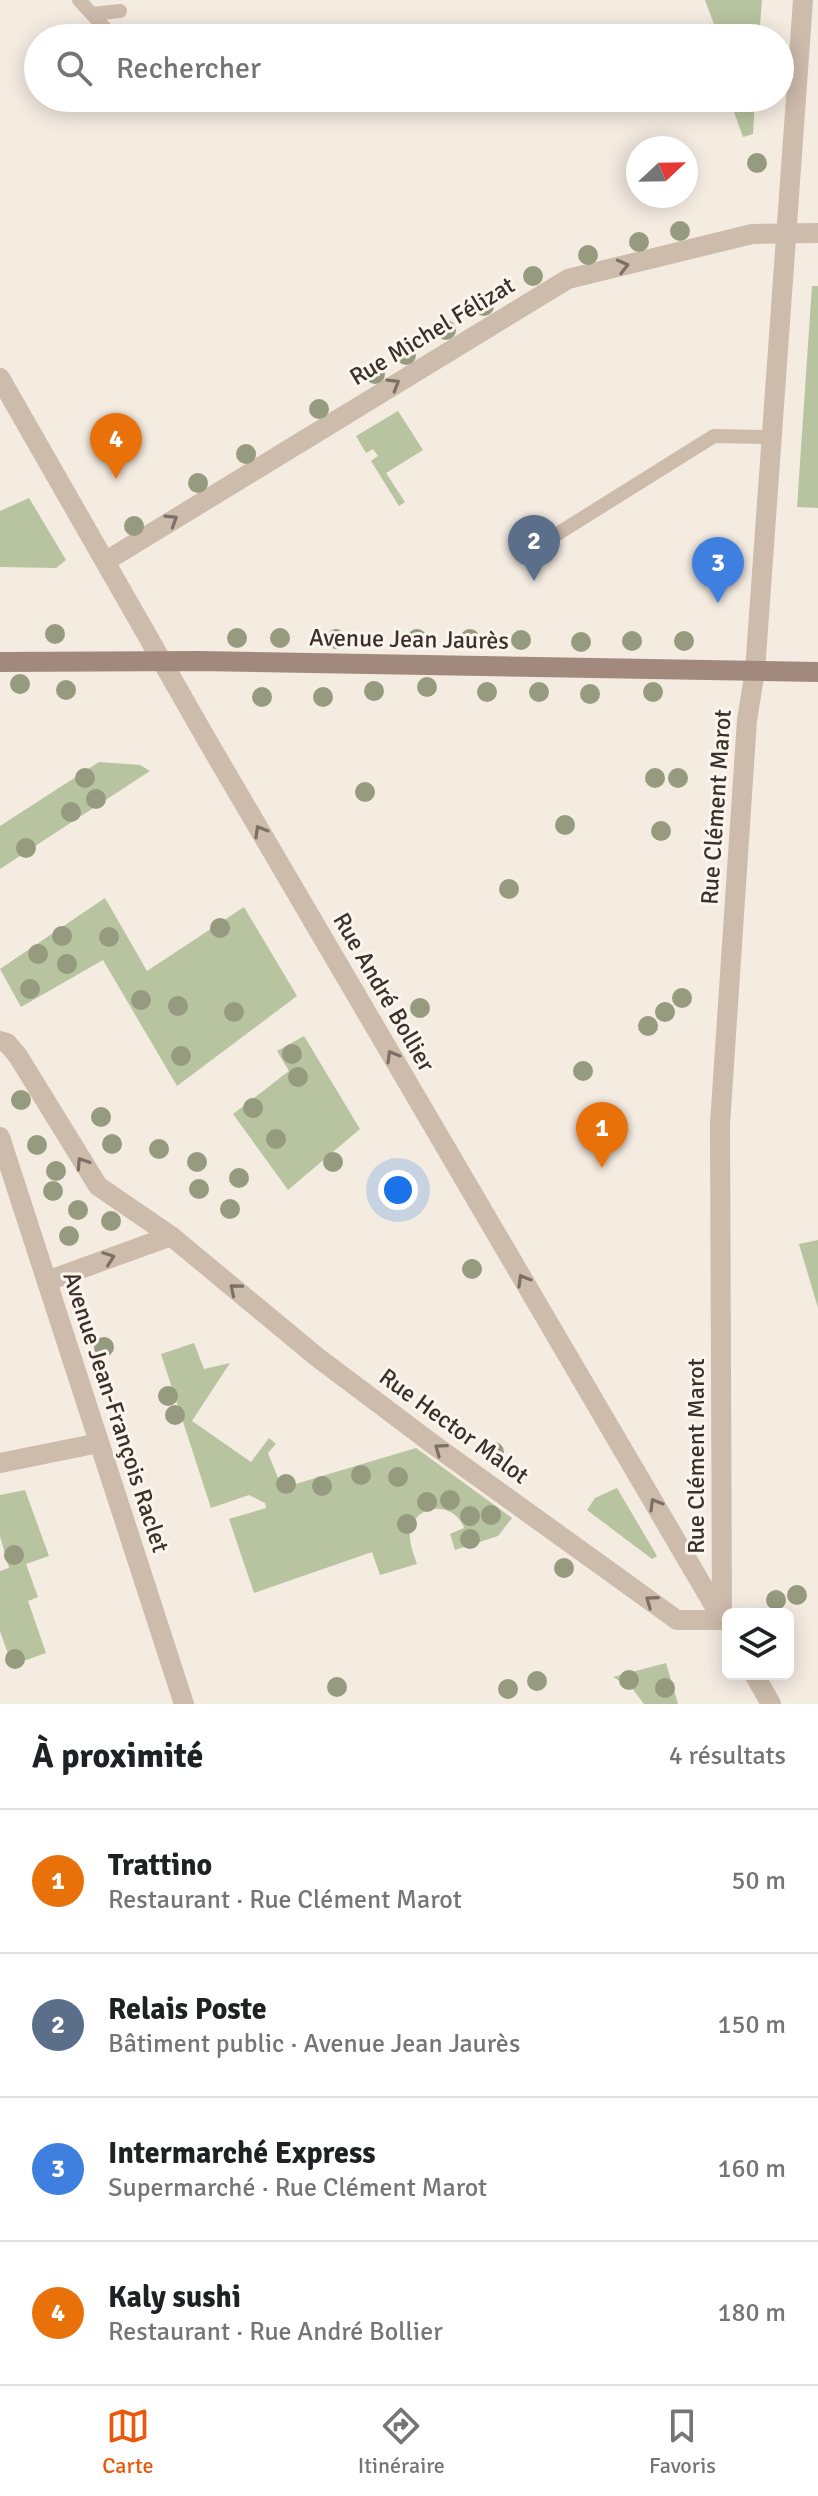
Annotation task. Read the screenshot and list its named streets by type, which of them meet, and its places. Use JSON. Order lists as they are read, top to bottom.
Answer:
{
  "streets": {
    "main road": ["Avenue Jean Jaurès"],
    "street": [
      "Rue Michel Félizat",
      "Rue Clément Marot",
      "Rue André Bollier",
      "Avenue Jean-François Raclet",
      "Rue Hector Malot"
    ]
  },
  "crossings": [
    ["Rue Michel Félizat", "Rue Clément Marot"],
    ["Rue Michel Félizat", "Rue André Bollier"],
    ["Avenue Jean Jaurès", "Rue Clément Marot"],
    ["Avenue Jean Jaurès", "Rue André Bollier"]
  ],
  "one_way": ["Rue Michel Félizat", "Rue André Bollier", "Rue Hector Malot"],
  "north": "right",
  "page": {
    "search": "Rechercher",
    "pins": [
      "4",
      "2",
      "3",
      "1"
    ],
    "heading": ["À proximité", "4 résultats"],
    "list": [
      {
        "mark": "1",
        "name": "Trattino",
        "note": "Restaurant · Rue Clément Marot",
        "value": "50 m"
      },
      {
        "mark": "2",
        "name": "Relais Poste",
        "note": "Bâtiment public · Avenue Jean Jaurès",
        "value": "150 m"
      },
      {
        "mark": "3",
        "name": "Intermarché Express",
        "note": "Supermarché · Rue Clément Marot",
        "value": "160 m"
      },
      {
        "mark": "4",
        "name": "Kaly sushi",
        "note": "Restaurant · Rue André Bollier",
        "value": "180 m"
      }
    ],
    "nav": ["Carte", "Itinéraire", "Favoris"]
  }
}
